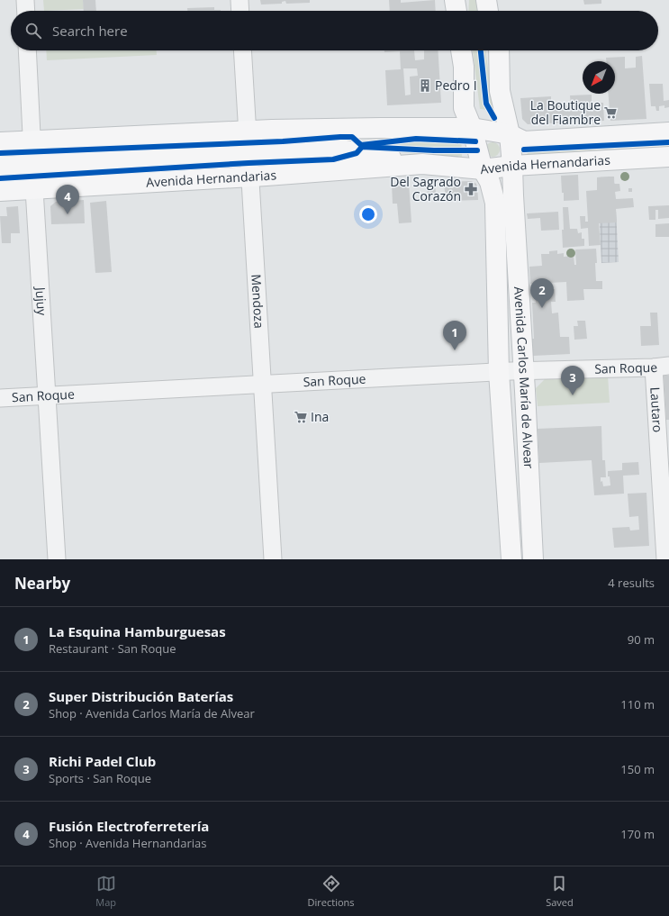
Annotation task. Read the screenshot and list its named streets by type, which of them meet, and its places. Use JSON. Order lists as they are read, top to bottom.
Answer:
{
  "streets": {
    "main road": ["Avenida Hernandarias", "Avenida Carlos María de Alvear"],
    "street": [
      "Jujuy",
      "Mendoza",
      "San Roque",
      "Lautaro"
    ]
  },
  "crossings": [
    ["Avenida Hernandarias", "Jujuy"],
    ["Avenida Hernandarias", "Mendoza"],
    ["Avenida Hernandarias", "Avenida Carlos María de Alvear"],
    ["Jujuy", "San Roque"],
    ["Mendoza", "San Roque"],
    ["San Roque", "Avenida Carlos María de Alvear"],
    ["San Roque", "Lautaro"]
  ],
  "places": {
    "building": ["Pedro I"],
    "supermarket": ["La Boutique del Fiambre", "Ina"],
    "pharmacy": ["Del Sagrado Corazón"]
  },
  "north": "bottom left",
  "page": {
    "search": "Search here",
    "pins": [
      "4",
      "2",
      "1",
      "3"
    ],
    "heading": ["Nearby", "4 results"],
    "list": [
      {
        "mark": "1",
        "name": "La Esquina Hamburguesas",
        "note": "Restaurant · San Roque",
        "value": "90 m"
      },
      {
        "mark": "2",
        "name": "Super Distribución Baterías",
        "note": "Shop · Avenida Carlos María de Alvear",
        "value": "110 m"
      },
      {
        "mark": "3",
        "name": "Richi Padel Club",
        "note": "Sports · San Roque",
        "value": "150 m"
      },
      {
        "mark": "4",
        "name": "Fusión Electroferretería",
        "note": "Shop · Avenida Hernandarias",
        "value": "170 m"
      }
    ],
    "nav": ["Map", "Directions", "Saved"]
  }
}
